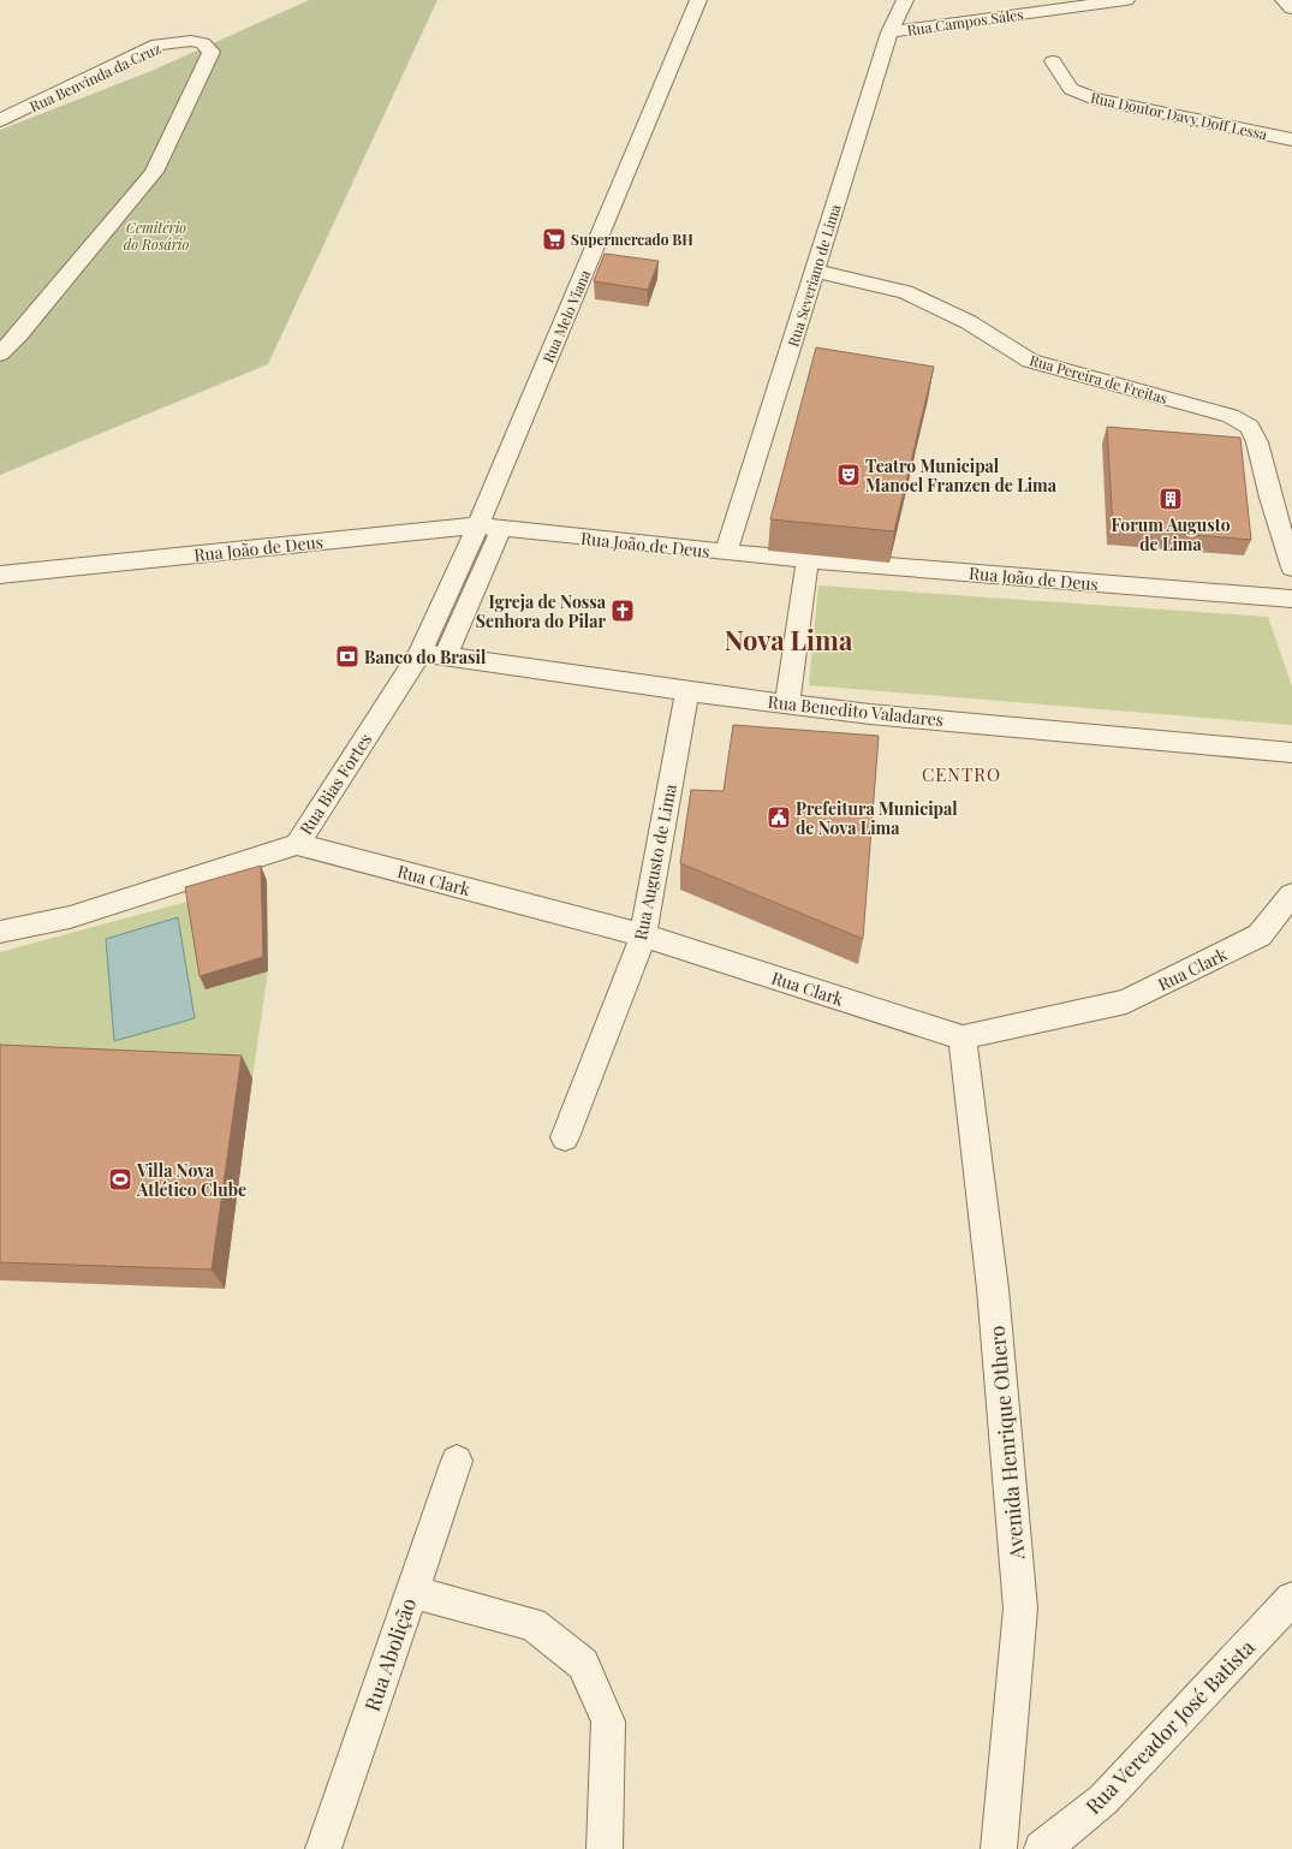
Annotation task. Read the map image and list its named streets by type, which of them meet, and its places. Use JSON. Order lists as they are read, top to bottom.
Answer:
{
  "streets": {
    "street": [
      "Rua Campos Sáles",
      "Rua Benvinda da Cruz",
      "Rua Doutor Davy Doff Lessa",
      "Rua Severiano de Lima",
      "Rua Melo Viana",
      "Rua Pereira de Freitas",
      "Rua João de Deus",
      "Rua Benedito Valadares",
      "Rua Bias Fortes",
      "Rua Augusto de Lima",
      "Rua Clark",
      "Avenida Henrique Othero",
      "Rua Abolição",
      "Rua Vereador José Batista"
    ]
  },
  "crossings": [
    ["Rua Campos Sáles", "Rua Severiano de Lima"],
    ["Rua Severiano de Lima", "Rua Pereira de Freitas"],
    ["Rua Severiano de Lima", "Rua João de Deus"],
    ["Rua Melo Viana", "Rua João de Deus"],
    ["Rua Melo Viana", "Rua Bias Fortes"],
    ["Rua João de Deus", "Rua Bias Fortes"],
    ["Rua Benedito Valadares", "Rua Bias Fortes"],
    ["Rua Benedito Valadares", "Rua Augusto de Lima"],
    ["Rua Bias Fortes", "Rua Clark"],
    ["Rua Augusto de Lima", "Rua Clark"],
    ["Rua Clark", "Avenida Henrique Othero"]
  ],
  "districts": ["Nova Lima", "CENTRO"],
  "parks": ["Cemitério do Rosário"],
  "places": {
    "supermarket": ["Supermercado BH"],
    "theatre": ["Teatro Municipal Manoel Franzen de Lima"],
    "building": ["Forum Augusto de Lima"],
    "church": ["Igreja de Nossa Senhora do Pilar"],
    "bank": ["Banco do Brasil"],
    "public building": ["Prefeitura Municipal de Nova Lima"],
    "sports": ["Villa Nova Atlético Clube"]
  }
}
